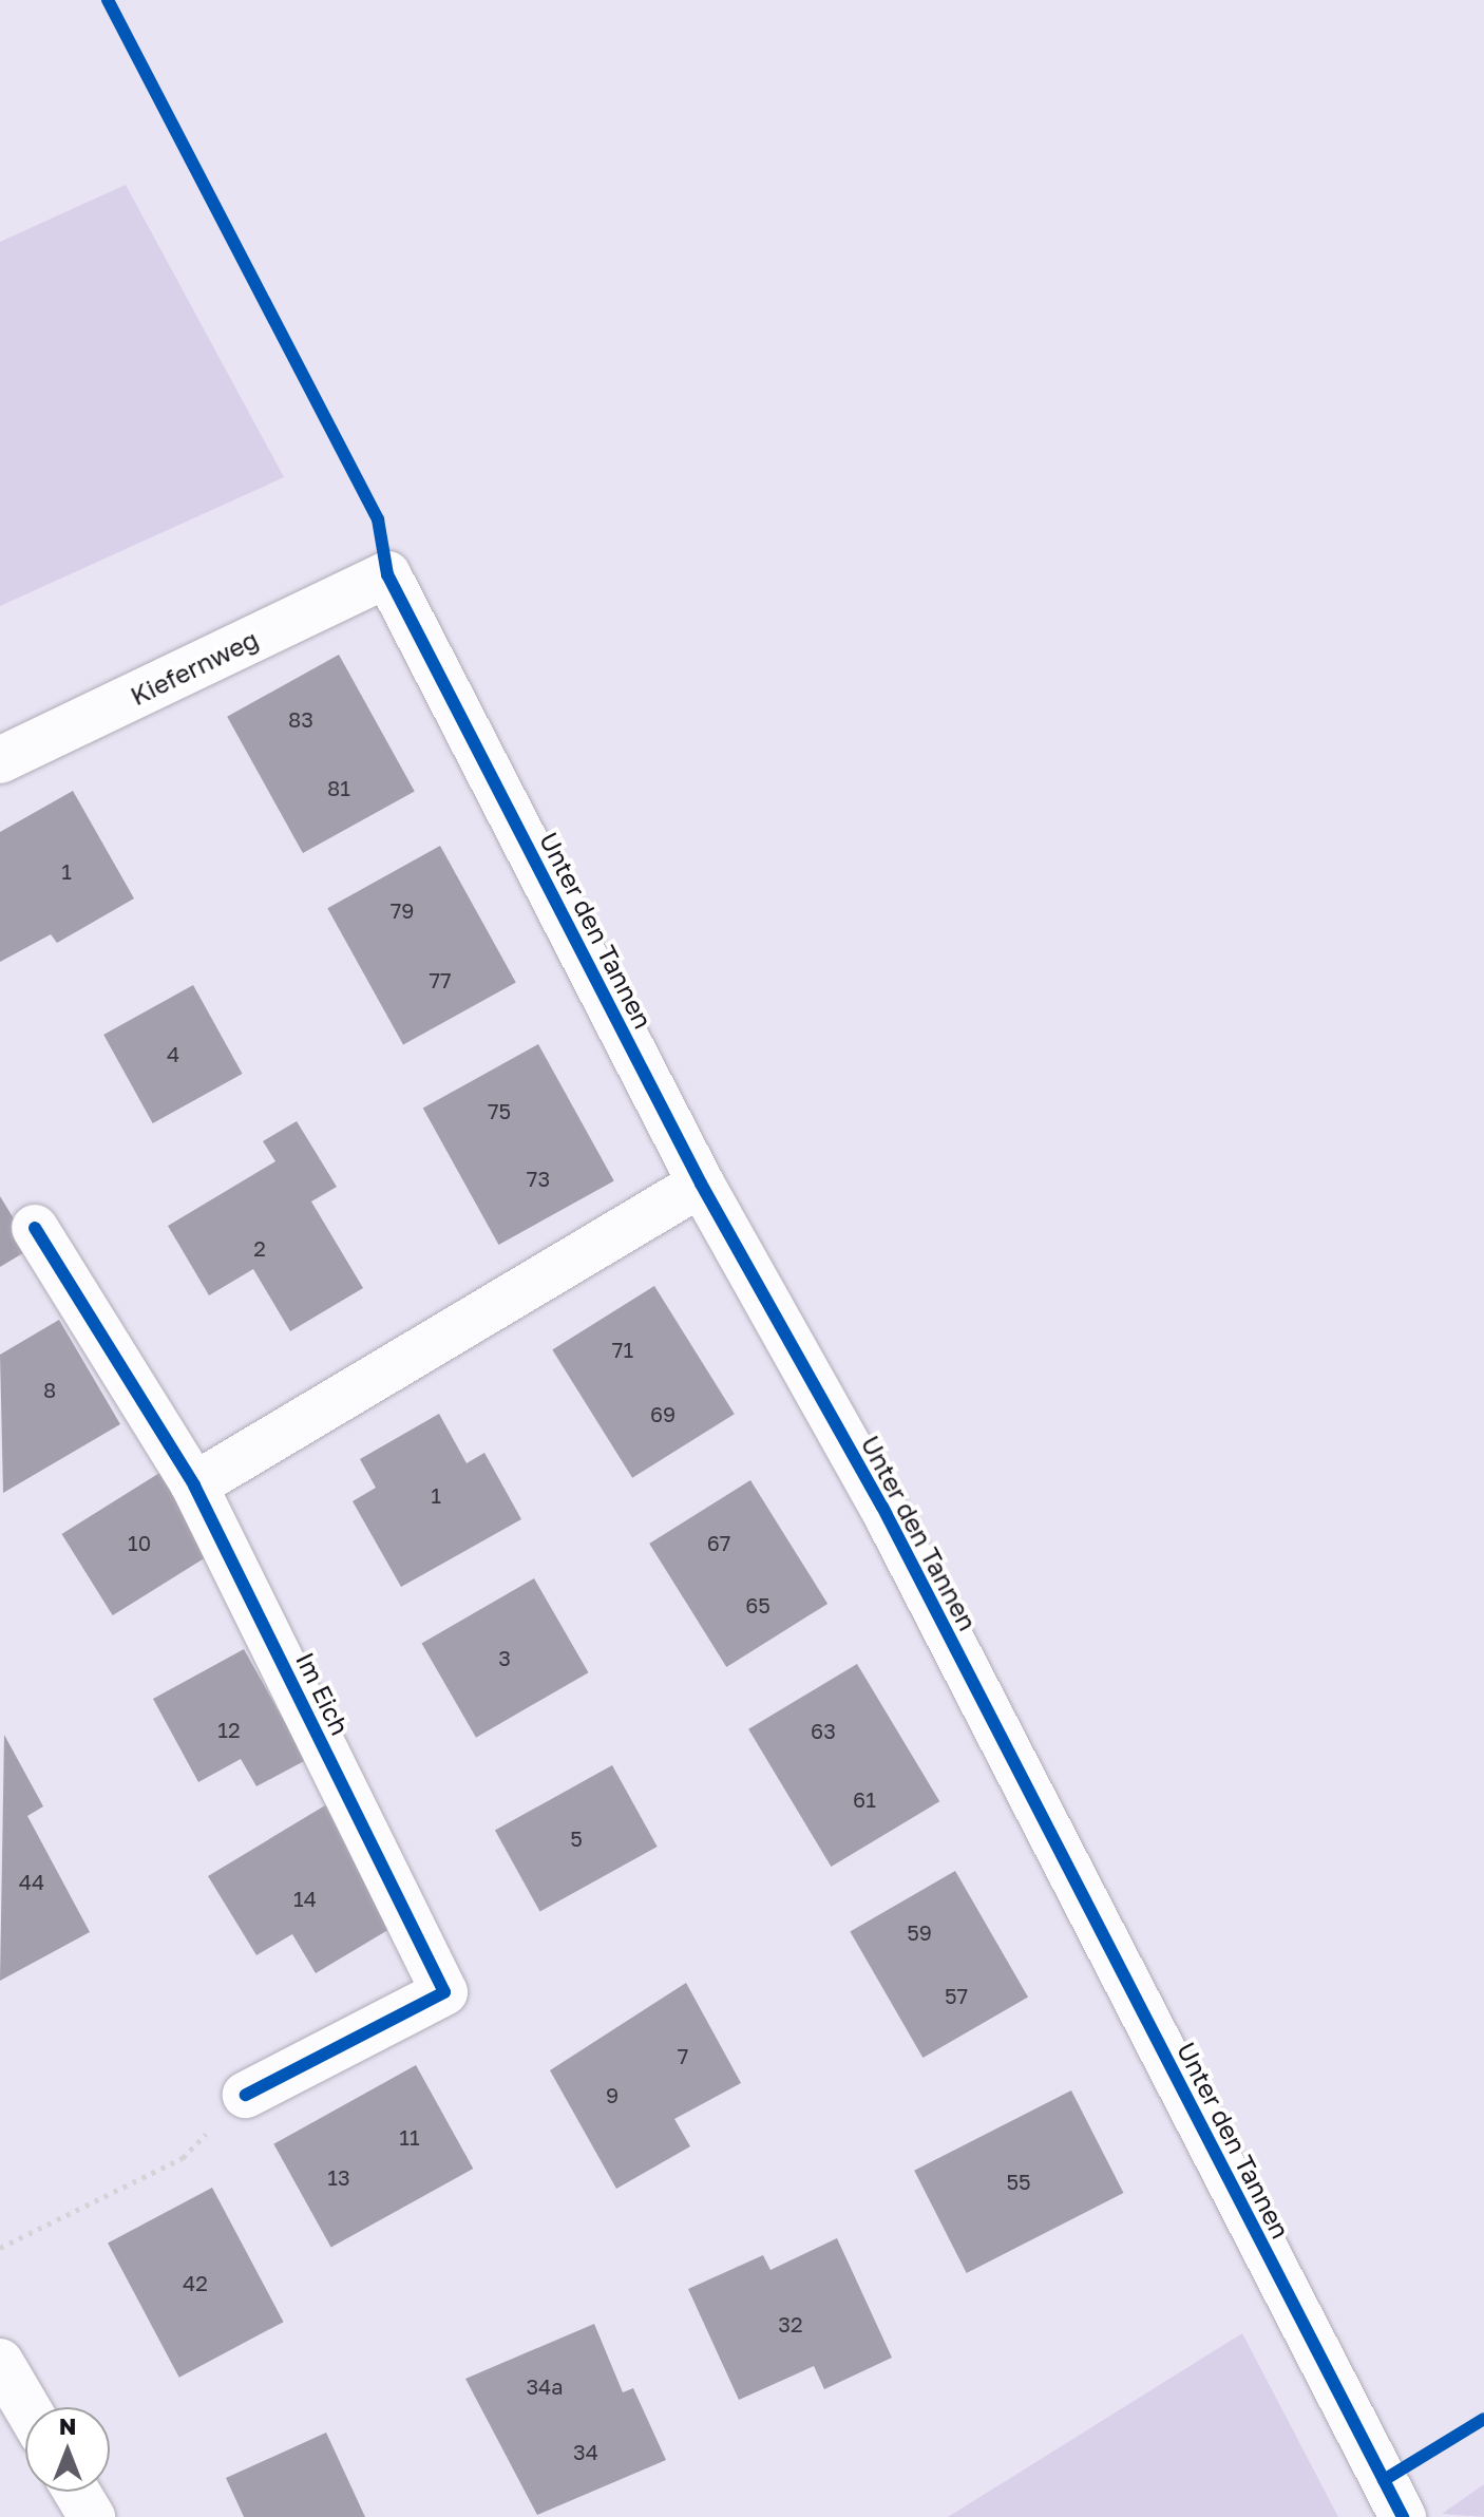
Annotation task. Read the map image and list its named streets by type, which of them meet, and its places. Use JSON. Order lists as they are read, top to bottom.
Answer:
{
  "streets": {
    "street": ["Kiefernweg", "Unter den Tannen", "Im Eich"]
  },
  "crossings": [
    ["Kiefernweg", "Unter den Tannen"]
  ],
  "house_numbers": [
    "83",
    "81",
    "1",
    "79",
    "77",
    "4",
    "75",
    "73",
    "2",
    "71",
    "8",
    "69",
    "1",
    "10",
    "67",
    "65",
    "3",
    "12",
    "63",
    "61",
    "5",
    "44",
    "14",
    "59",
    "57",
    "7",
    "9",
    "11",
    "13",
    "55",
    "42",
    "32",
    "34a",
    "34"
  ],
  "north": "top"
}
